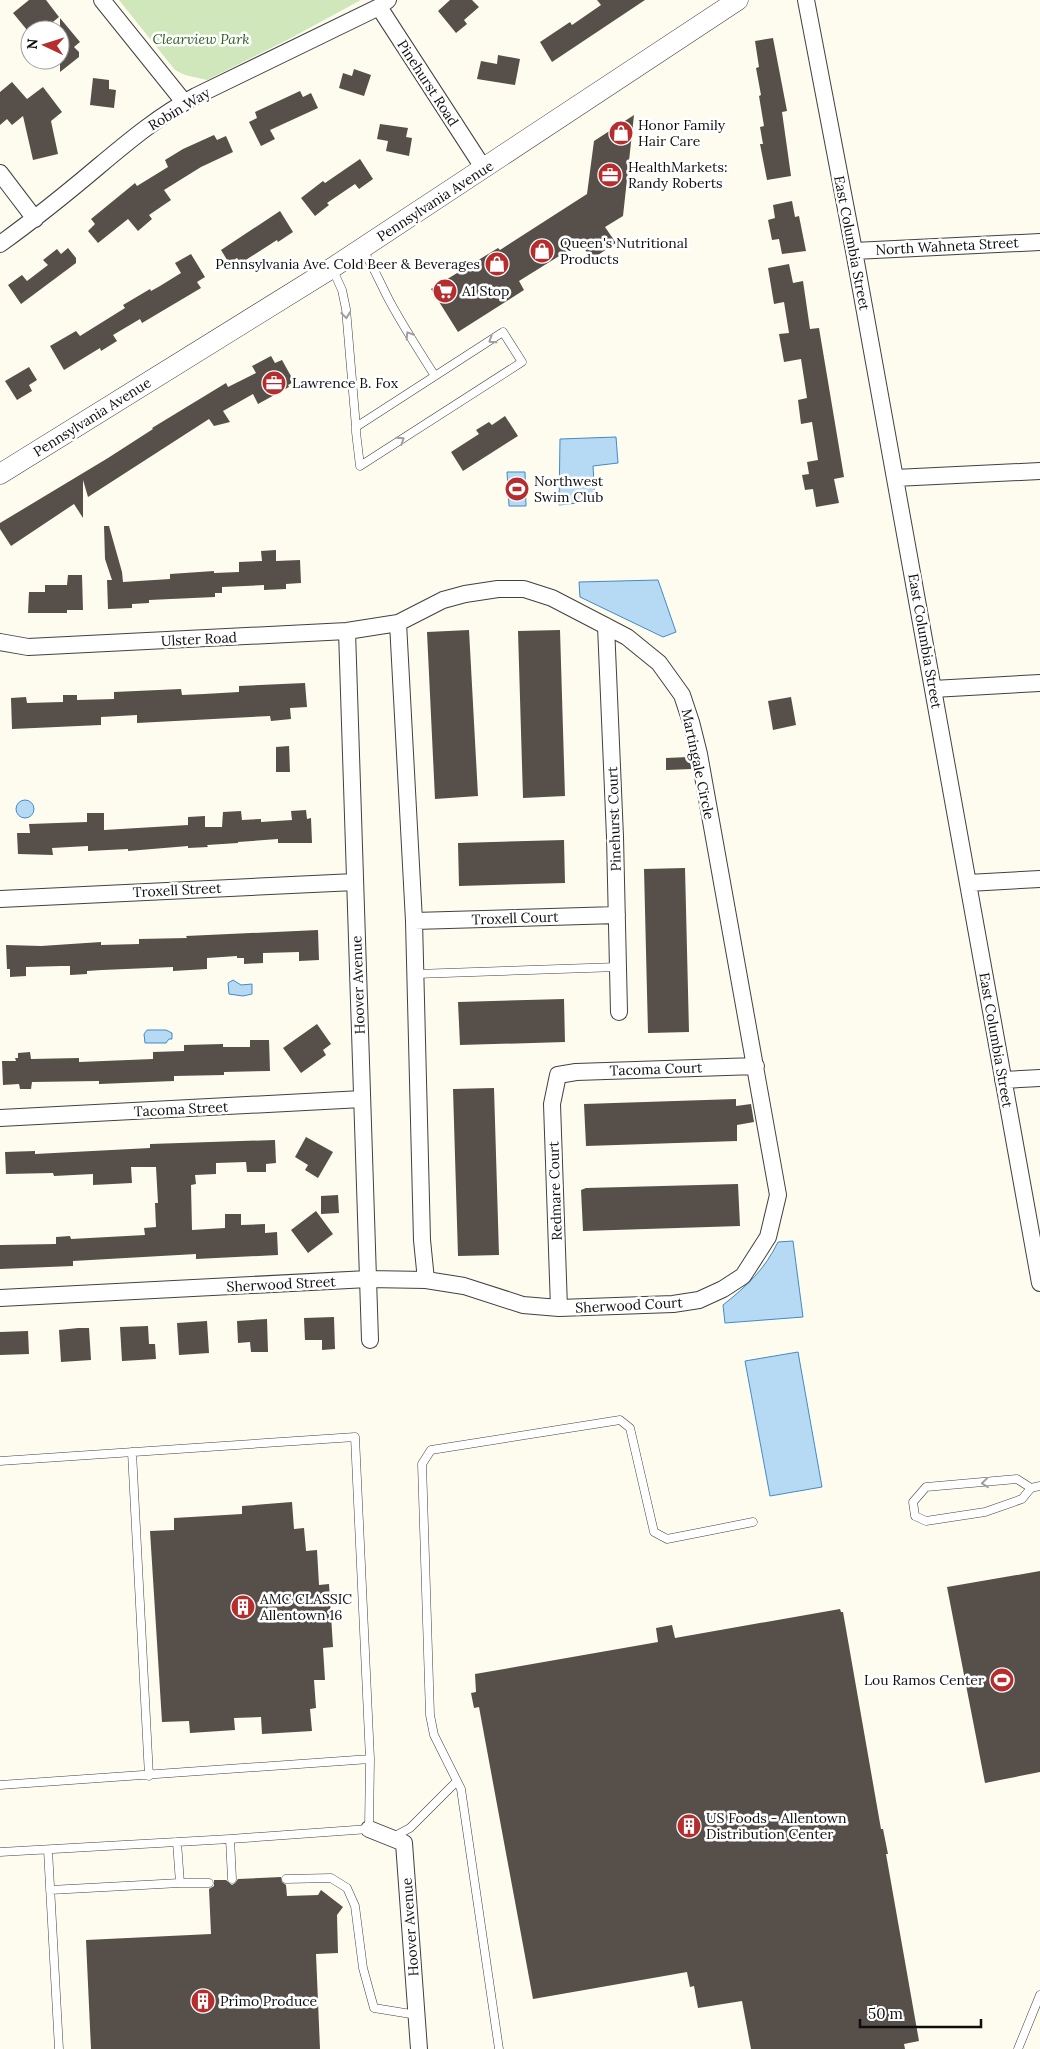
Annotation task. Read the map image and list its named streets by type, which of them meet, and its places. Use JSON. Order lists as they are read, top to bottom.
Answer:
{
  "streets": {
    "street": [
      "Pinehurst Road",
      "Robin Way",
      "Pennsylvania Avenue",
      "East Columbia Street",
      "North Wahneta Street",
      "Ulster Road",
      "Martingale Circle",
      "Pinehurst Court",
      "Troxell Street",
      "Troxell Court",
      "Hoover Avenue",
      "Tacoma Court",
      "Tacoma Street",
      "Redmare Court",
      "Sherwood Street",
      "Sherwood Court"
    ]
  },
  "crossings": [
    ["Pinehurst Road", "Robin Way"],
    ["Pinehurst Road", "Pennsylvania Avenue"],
    ["East Columbia Street", "North Wahneta Street"],
    ["Ulster Road", "Martingale Circle"],
    ["Ulster Road", "Hoover Avenue"],
    ["Martingale Circle", "Pinehurst Court"],
    ["Martingale Circle", "Tacoma Court"],
    ["Martingale Circle", "Sherwood Court"],
    ["Pinehurst Court", "Troxell Court"],
    ["Troxell Street", "Hoover Avenue"],
    ["Hoover Avenue", "Tacoma Street"],
    ["Hoover Avenue", "Sherwood Street"],
    ["Tacoma Court", "Redmare Court"],
    ["Tacoma Court", "Sherwood Court"],
    ["Redmare Court", "Sherwood Street"],
    ["Redmare Court", "Sherwood Court"],
    ["Sherwood Street", "Sherwood Court"]
  ],
  "parks": ["Clearview Park"],
  "places": {
    "shop": ["Honor Family Hair Care", "Queen's Nutritional Products", "Pennsylvania Ave. Cold Beer & Beverages"],
    "office": ["HealthMarkets: Randy Roberts", "Lawrence B. Fox"],
    "supermarket": ["A1 Stop"],
    "sports": ["Northwest Swim Club", "Lou Ramos Center"],
    "building": ["AMC CLASSIC Allentown 16", "US Foods - Allentown Distribution Center", "Primo Produce"]
  },
  "scale_bar": "50 m",
  "north": "left"
}
